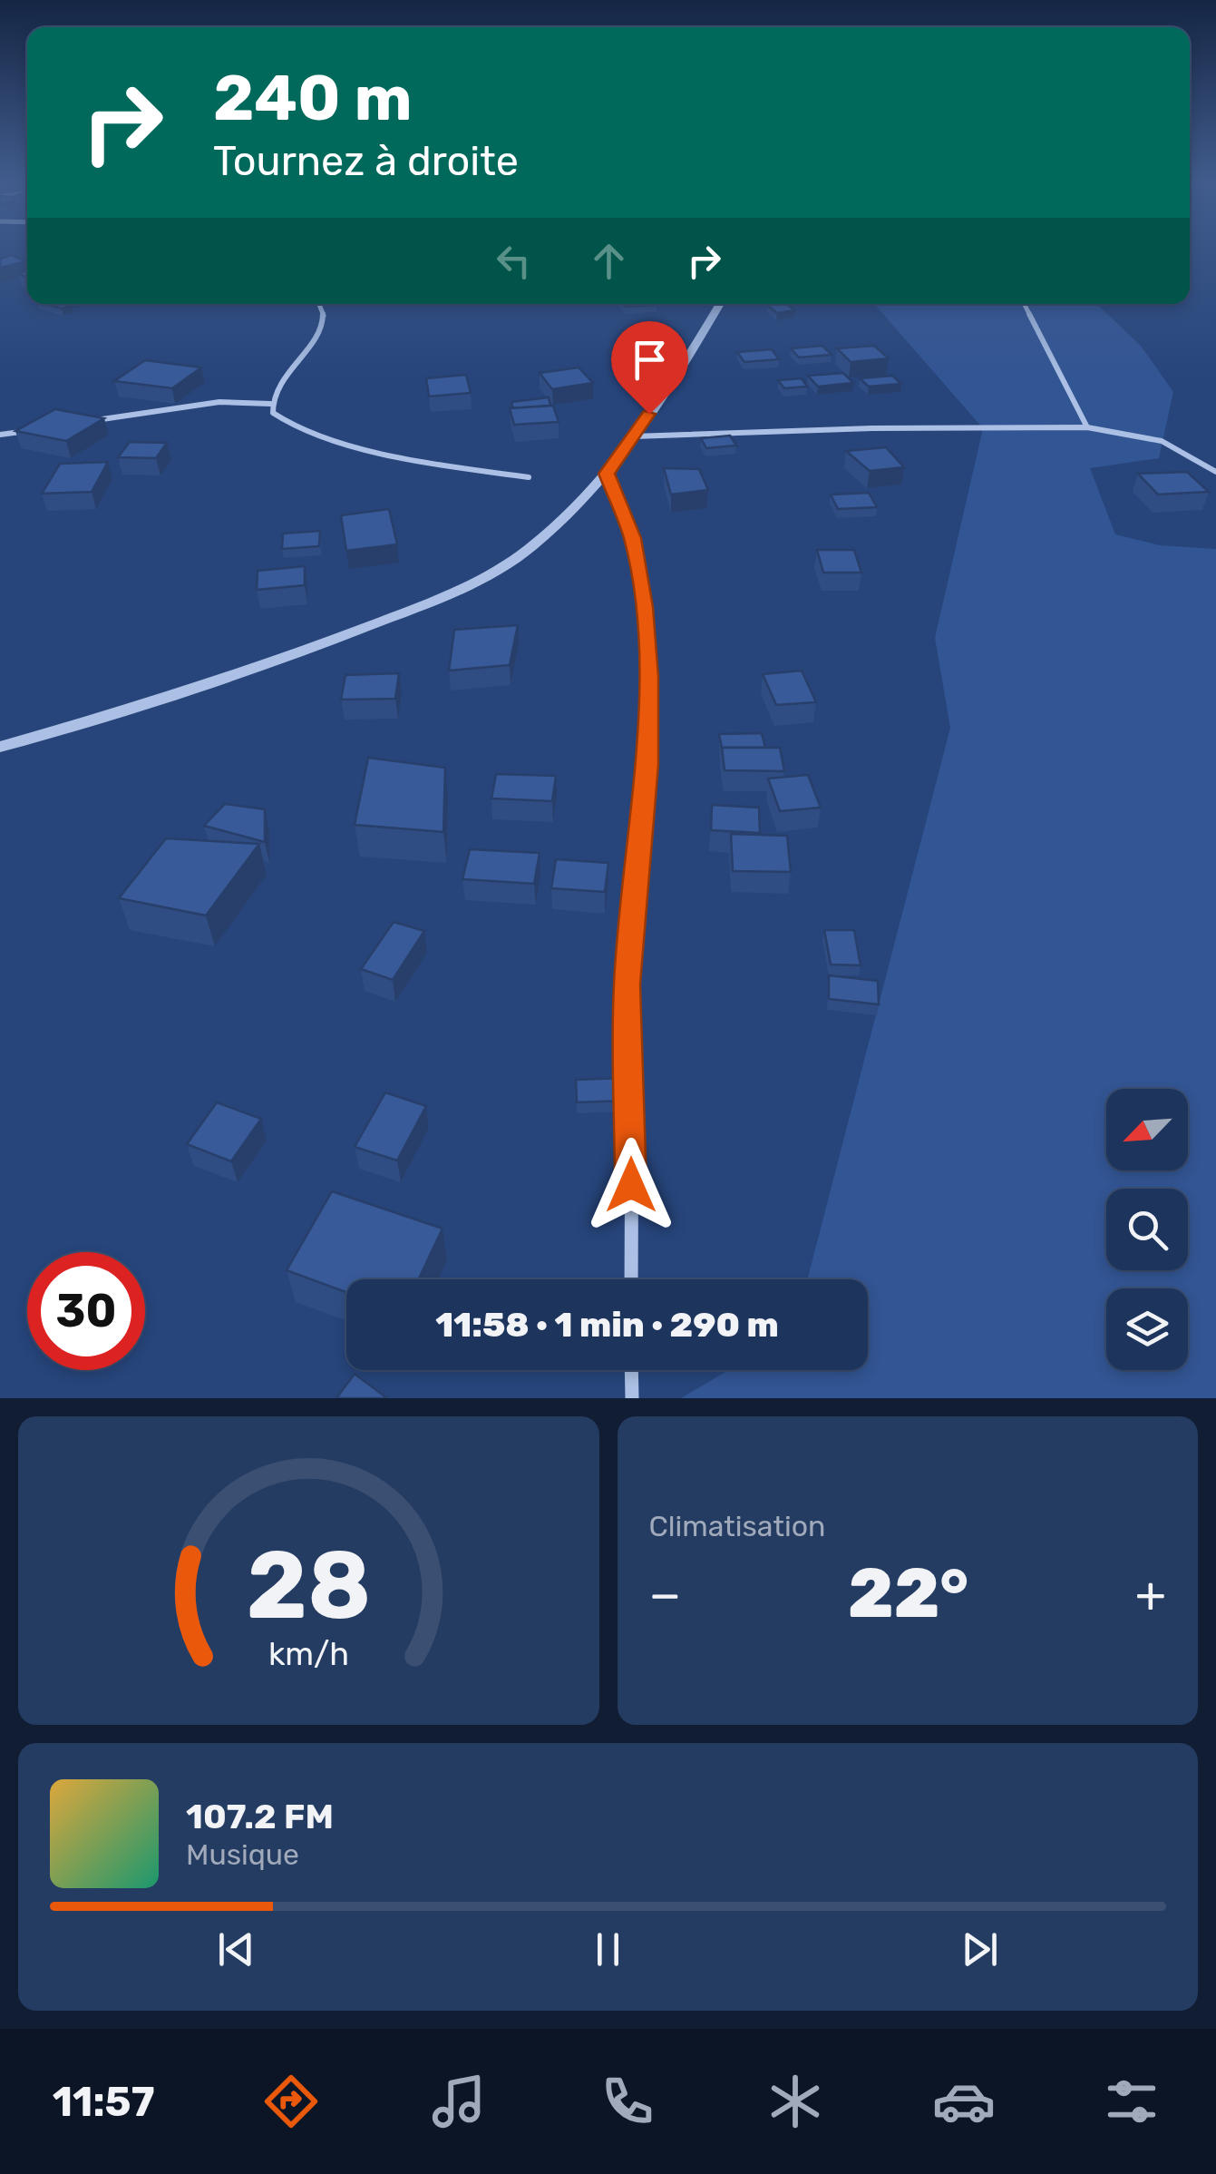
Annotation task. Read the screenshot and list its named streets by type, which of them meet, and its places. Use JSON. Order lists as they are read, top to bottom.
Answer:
{
  "north": "bottom left",
  "page": {
    "turn": ["240 m", "Tournez à droite"],
    "limit": "30",
    "trip": "11:58 · 1 min · 290 m",
    "tile": "Climatisation",
    "heat": ["−", "22°", "+"],
    "song": ["107.2 FM", "Musique"],
    "tabs": "11:57",
    "gauge": ["28", "km/h"]
  }
}
